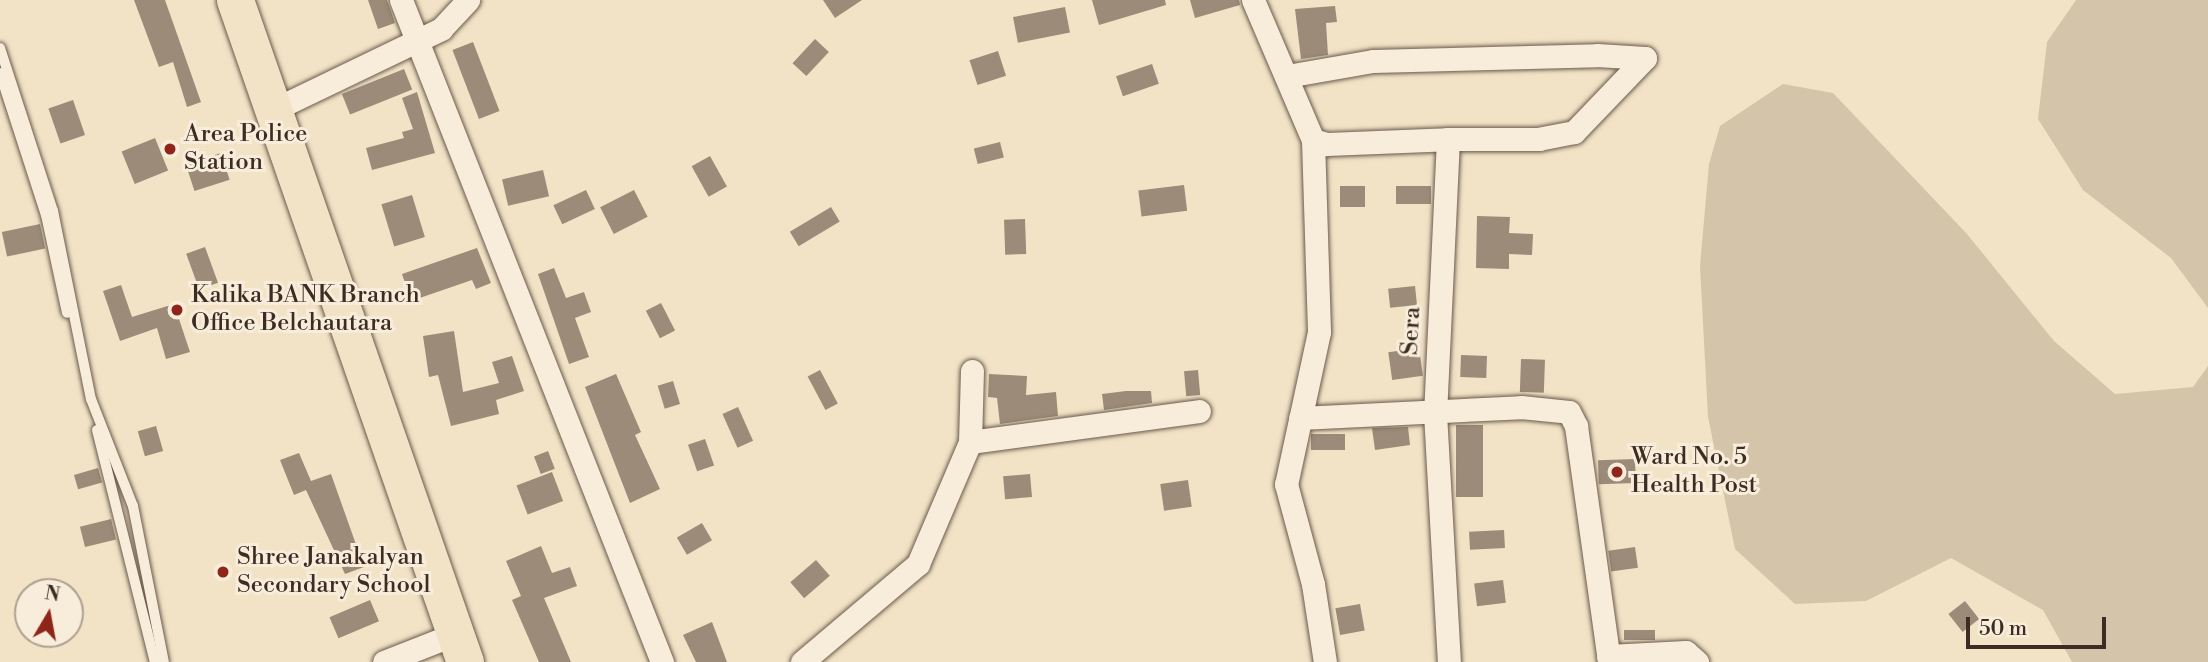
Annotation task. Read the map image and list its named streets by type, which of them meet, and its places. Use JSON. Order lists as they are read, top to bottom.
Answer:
{
  "streets": {
    "street": ["Sera"]
  },
  "places": [
    "Area Police Station",
    "Kalika BANK Branch Office Belchautara",
    "Ward No. 5 Health Post",
    "Shree Janakalyan Secondary School"
  ],
  "scale_bar": "50 m",
  "north": "top"
}
